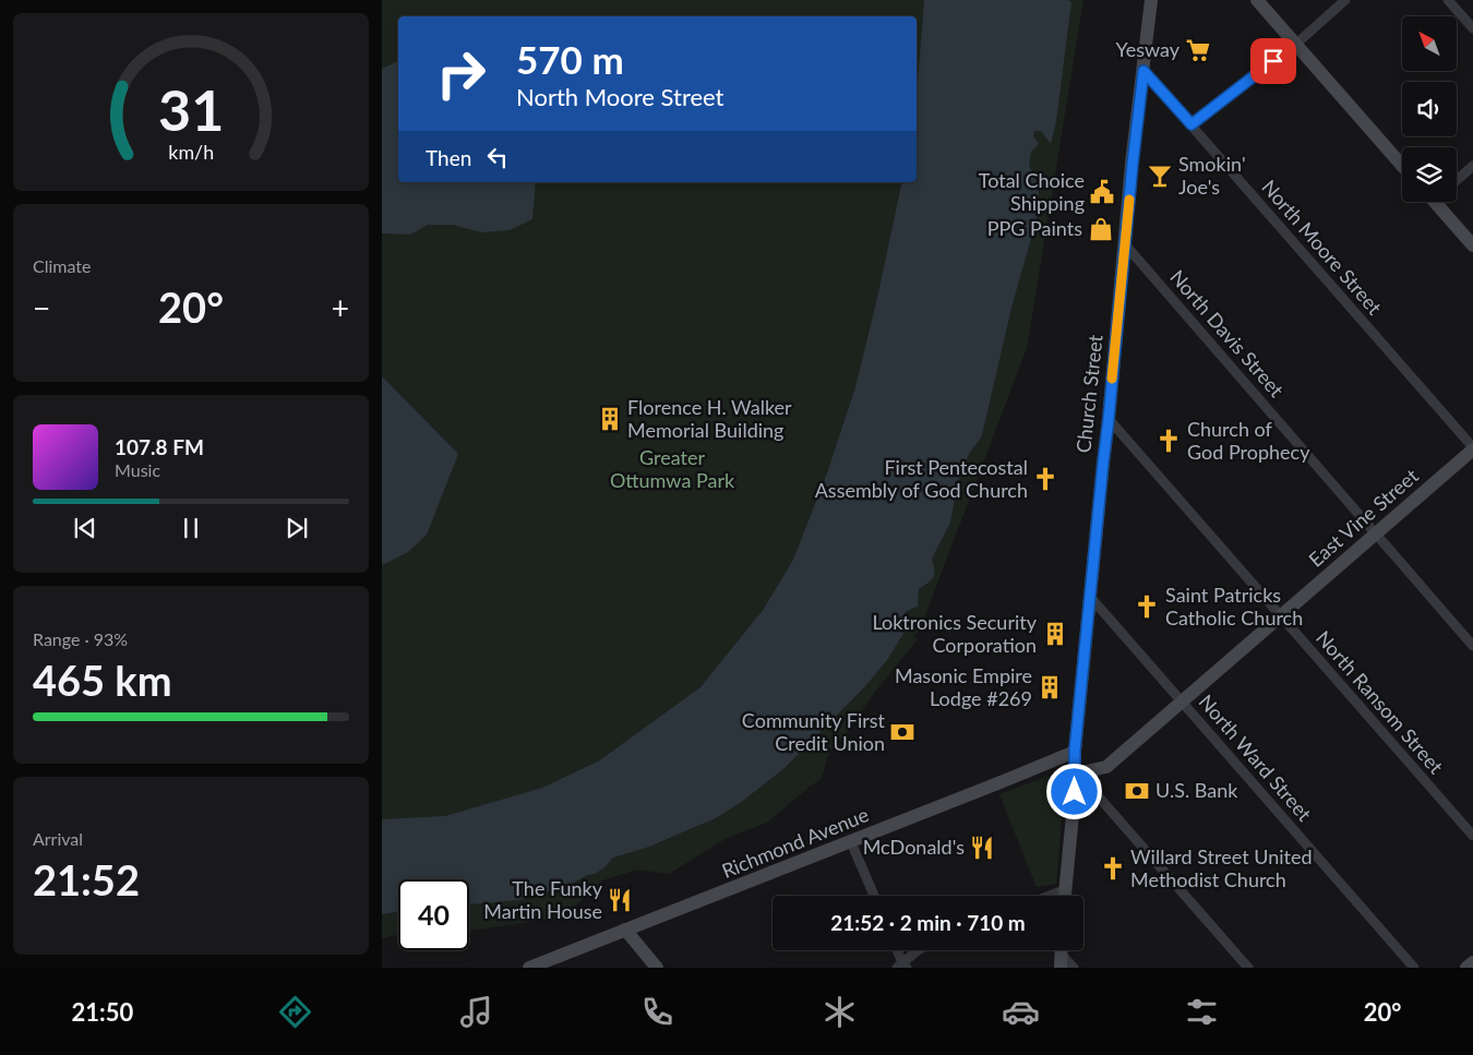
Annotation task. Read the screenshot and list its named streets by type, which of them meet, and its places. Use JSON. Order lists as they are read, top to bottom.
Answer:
{
  "streets": {
    "main road": ["Church Street", "East Vine Street", "Richmond Avenue"],
    "street": [
      "North Moore Street",
      "North Davis Street",
      "North Ransom Street",
      "North Ward Street"
    ]
  },
  "crossings": [
    ["North Moore Street", "Church Street"],
    ["North Moore Street", "East Vine Street"],
    ["North Davis Street", "Church Street"],
    ["North Davis Street", "East Vine Street"],
    ["Church Street", "East Vine Street"],
    ["Church Street", "North Ransom Street"],
    ["Church Street", "North Ward Street"],
    ["Church Street", "Richmond Avenue"],
    ["East Vine Street", "North Ransom Street"],
    ["East Vine Street", "North Ward Street"]
  ],
  "parks": ["Greater Ottumwa Park"],
  "places": {
    "supermarket": ["Yesway"],
    "bar": ["Smokin' Joe's"],
    "public building": ["Total Choice Shipping"],
    "shop": ["PPG Paints"],
    "building": ["Florence H. Walker Memorial Building", "Loktronics Security Corporation", "Masonic Empire Lodge #269"],
    "church": [
      "Church of God Prophecy",
      "First Pentecostal Assembly of God Church",
      "Saint Patricks Catholic Church",
      "Willard Street United Methodist Church"
    ],
    "bank": ["Community First Credit Union", "U.S. Bank"],
    "restaurant": ["McDonald's", "The Funky Martin House"]
  },
  "north": "top left",
  "page": {
    "turn": ["570 m", "North Moore Street"],
    "then": "Then",
    "tile": [
      "Climate",
      ["Range · 93%", "465 km"],
      ["Arrival", "21:52"]
    ],
    "heat": ["−", "20°", "+"],
    "song": ["107.8 FM", "Music"],
    "limit": "40",
    "trip": "21:52 · 2 min · 710 m",
    "tabs": ["21:50", "20°"],
    "gauge": ["31", "km/h"]
  }
}
